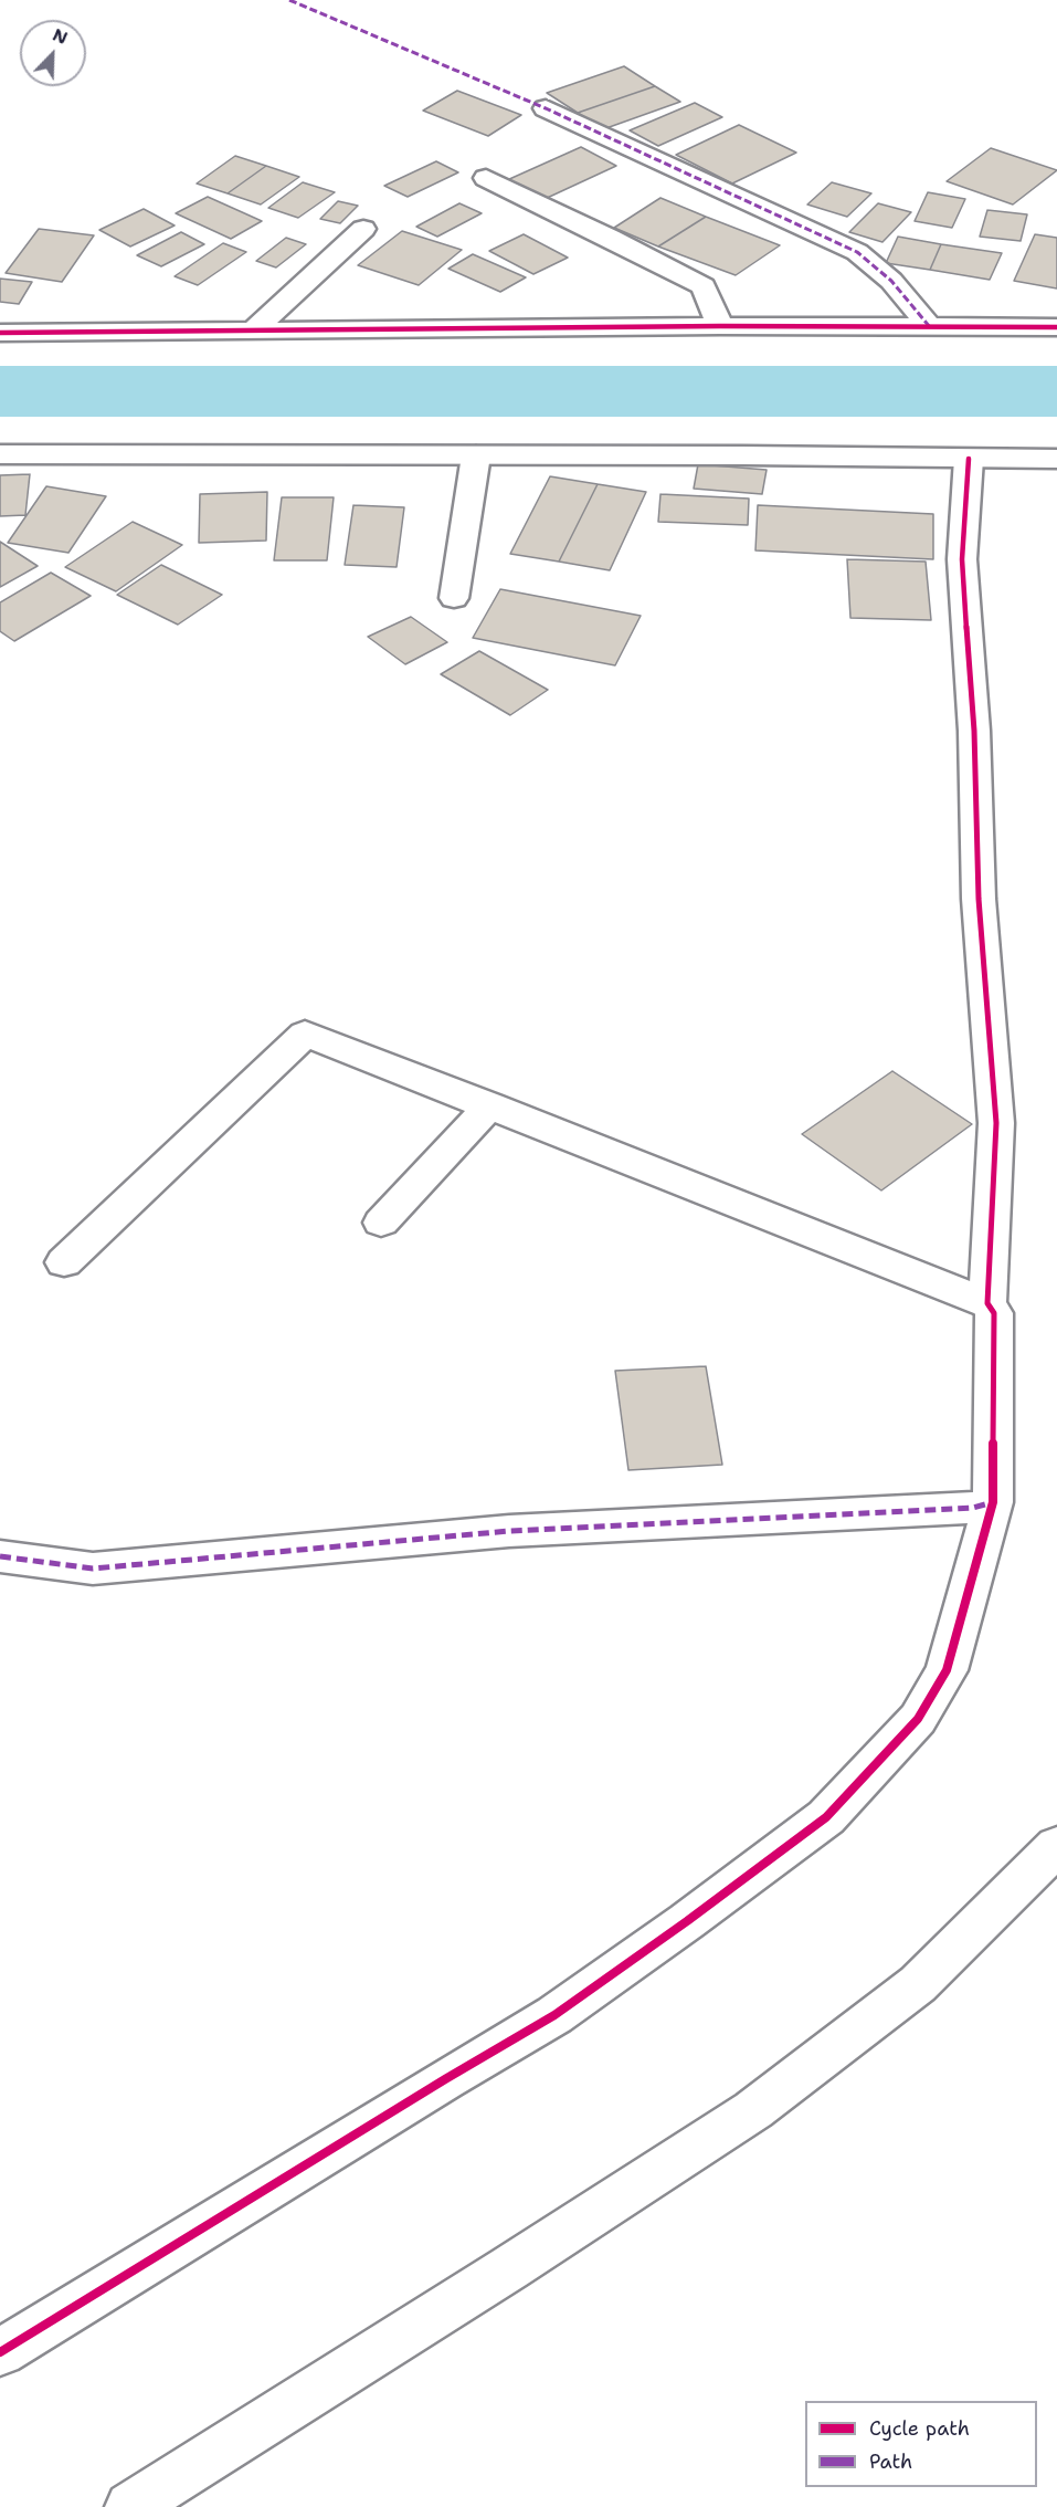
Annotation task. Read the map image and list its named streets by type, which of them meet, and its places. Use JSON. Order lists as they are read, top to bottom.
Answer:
{
  "legend": ["Cycle path", "Path"],
  "north": "top right"
}
